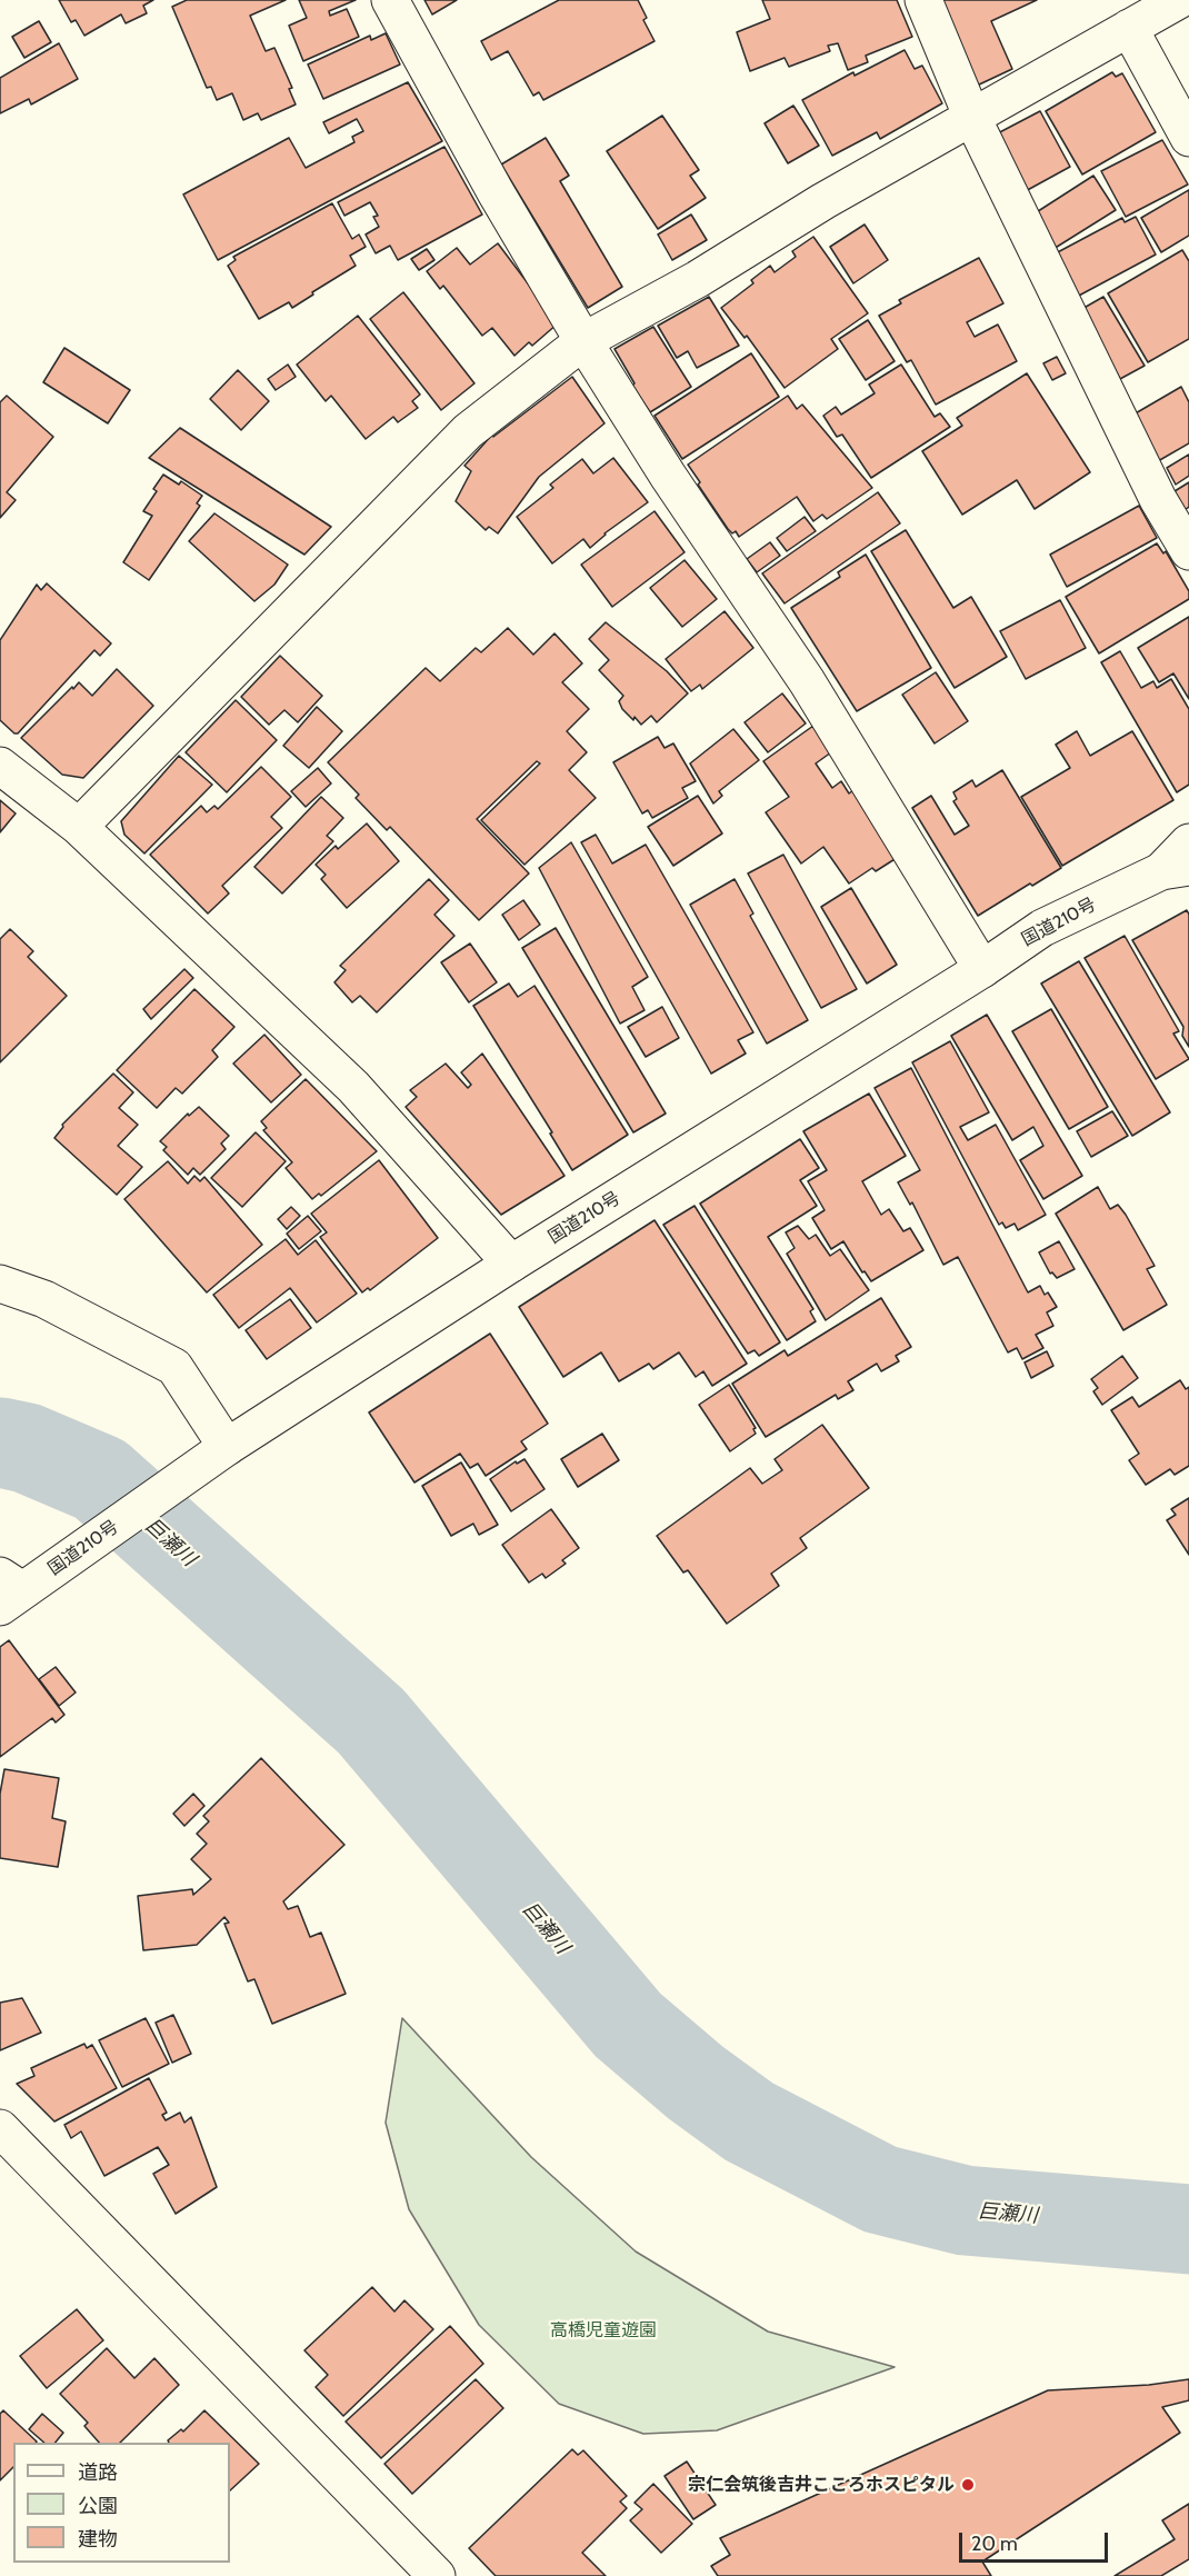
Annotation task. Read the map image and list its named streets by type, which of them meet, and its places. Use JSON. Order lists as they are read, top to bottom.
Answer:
{
  "streets": {
    "main road": ["国道210号"]
  },
  "water": ["巨瀬川"],
  "parks": ["高橋児童遊園"],
  "places": ["宗仁会筑後吉井こころホスピタル"],
  "legend": ["道路", "公園", "建物"],
  "scale_bar": "20 m"
}
